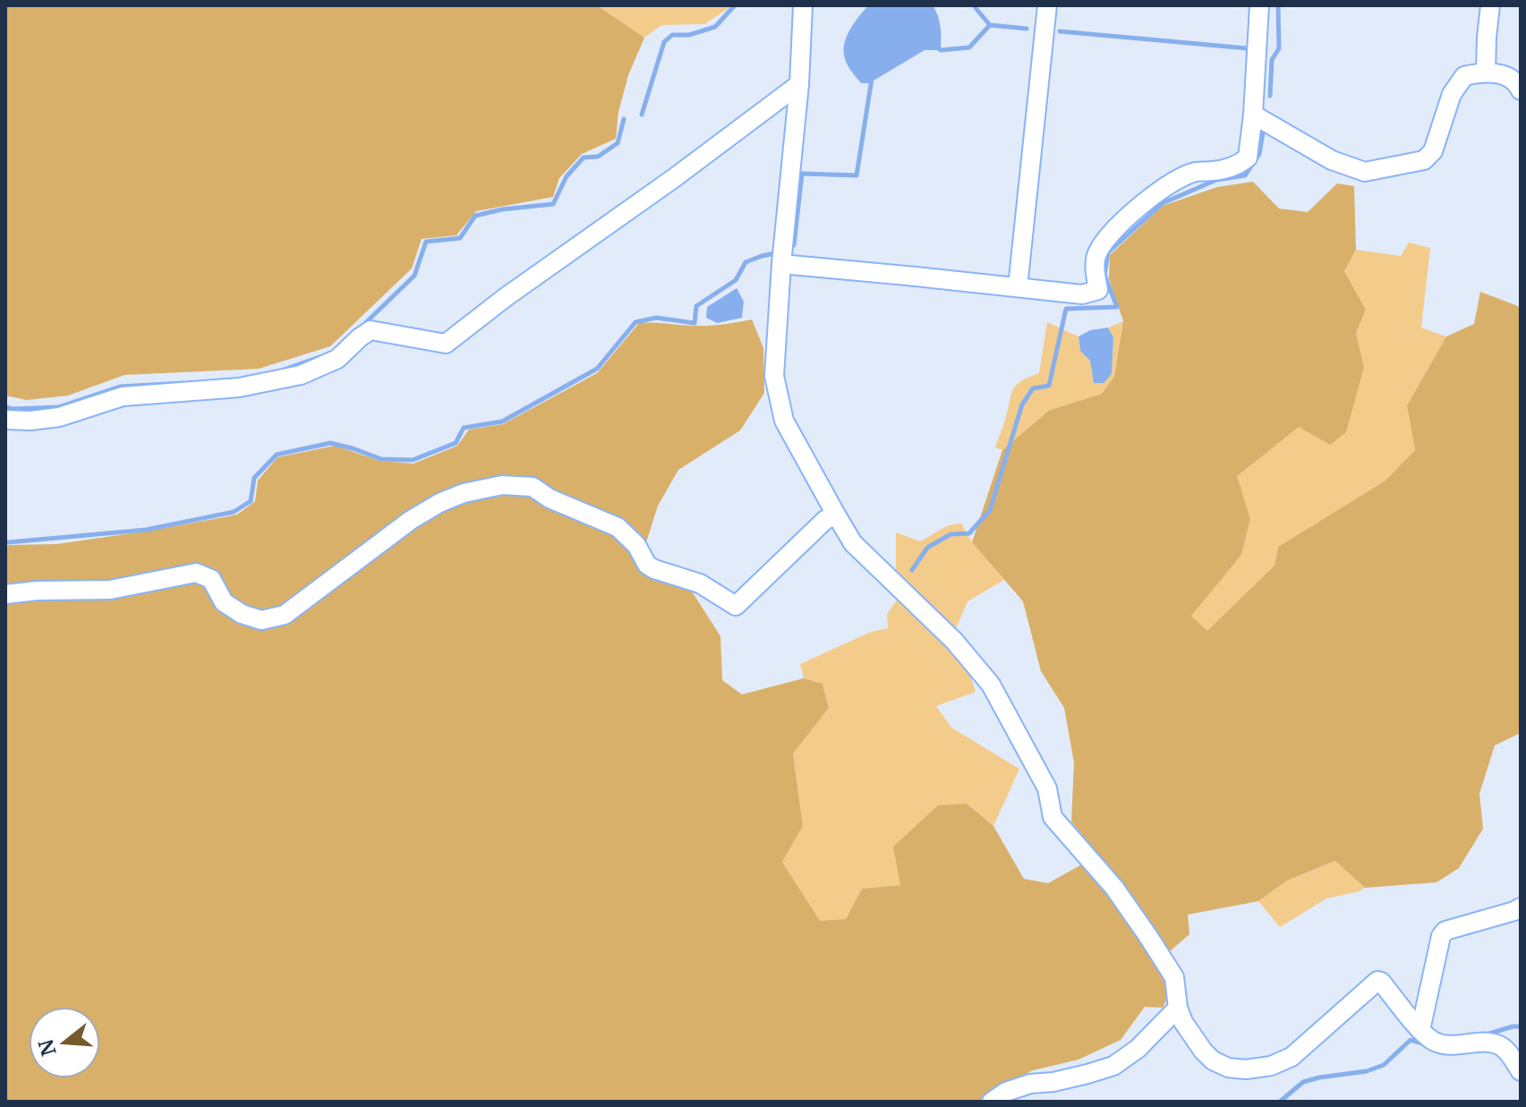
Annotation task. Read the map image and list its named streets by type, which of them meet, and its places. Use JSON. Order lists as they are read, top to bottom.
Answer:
{
  "north": "left"
}
